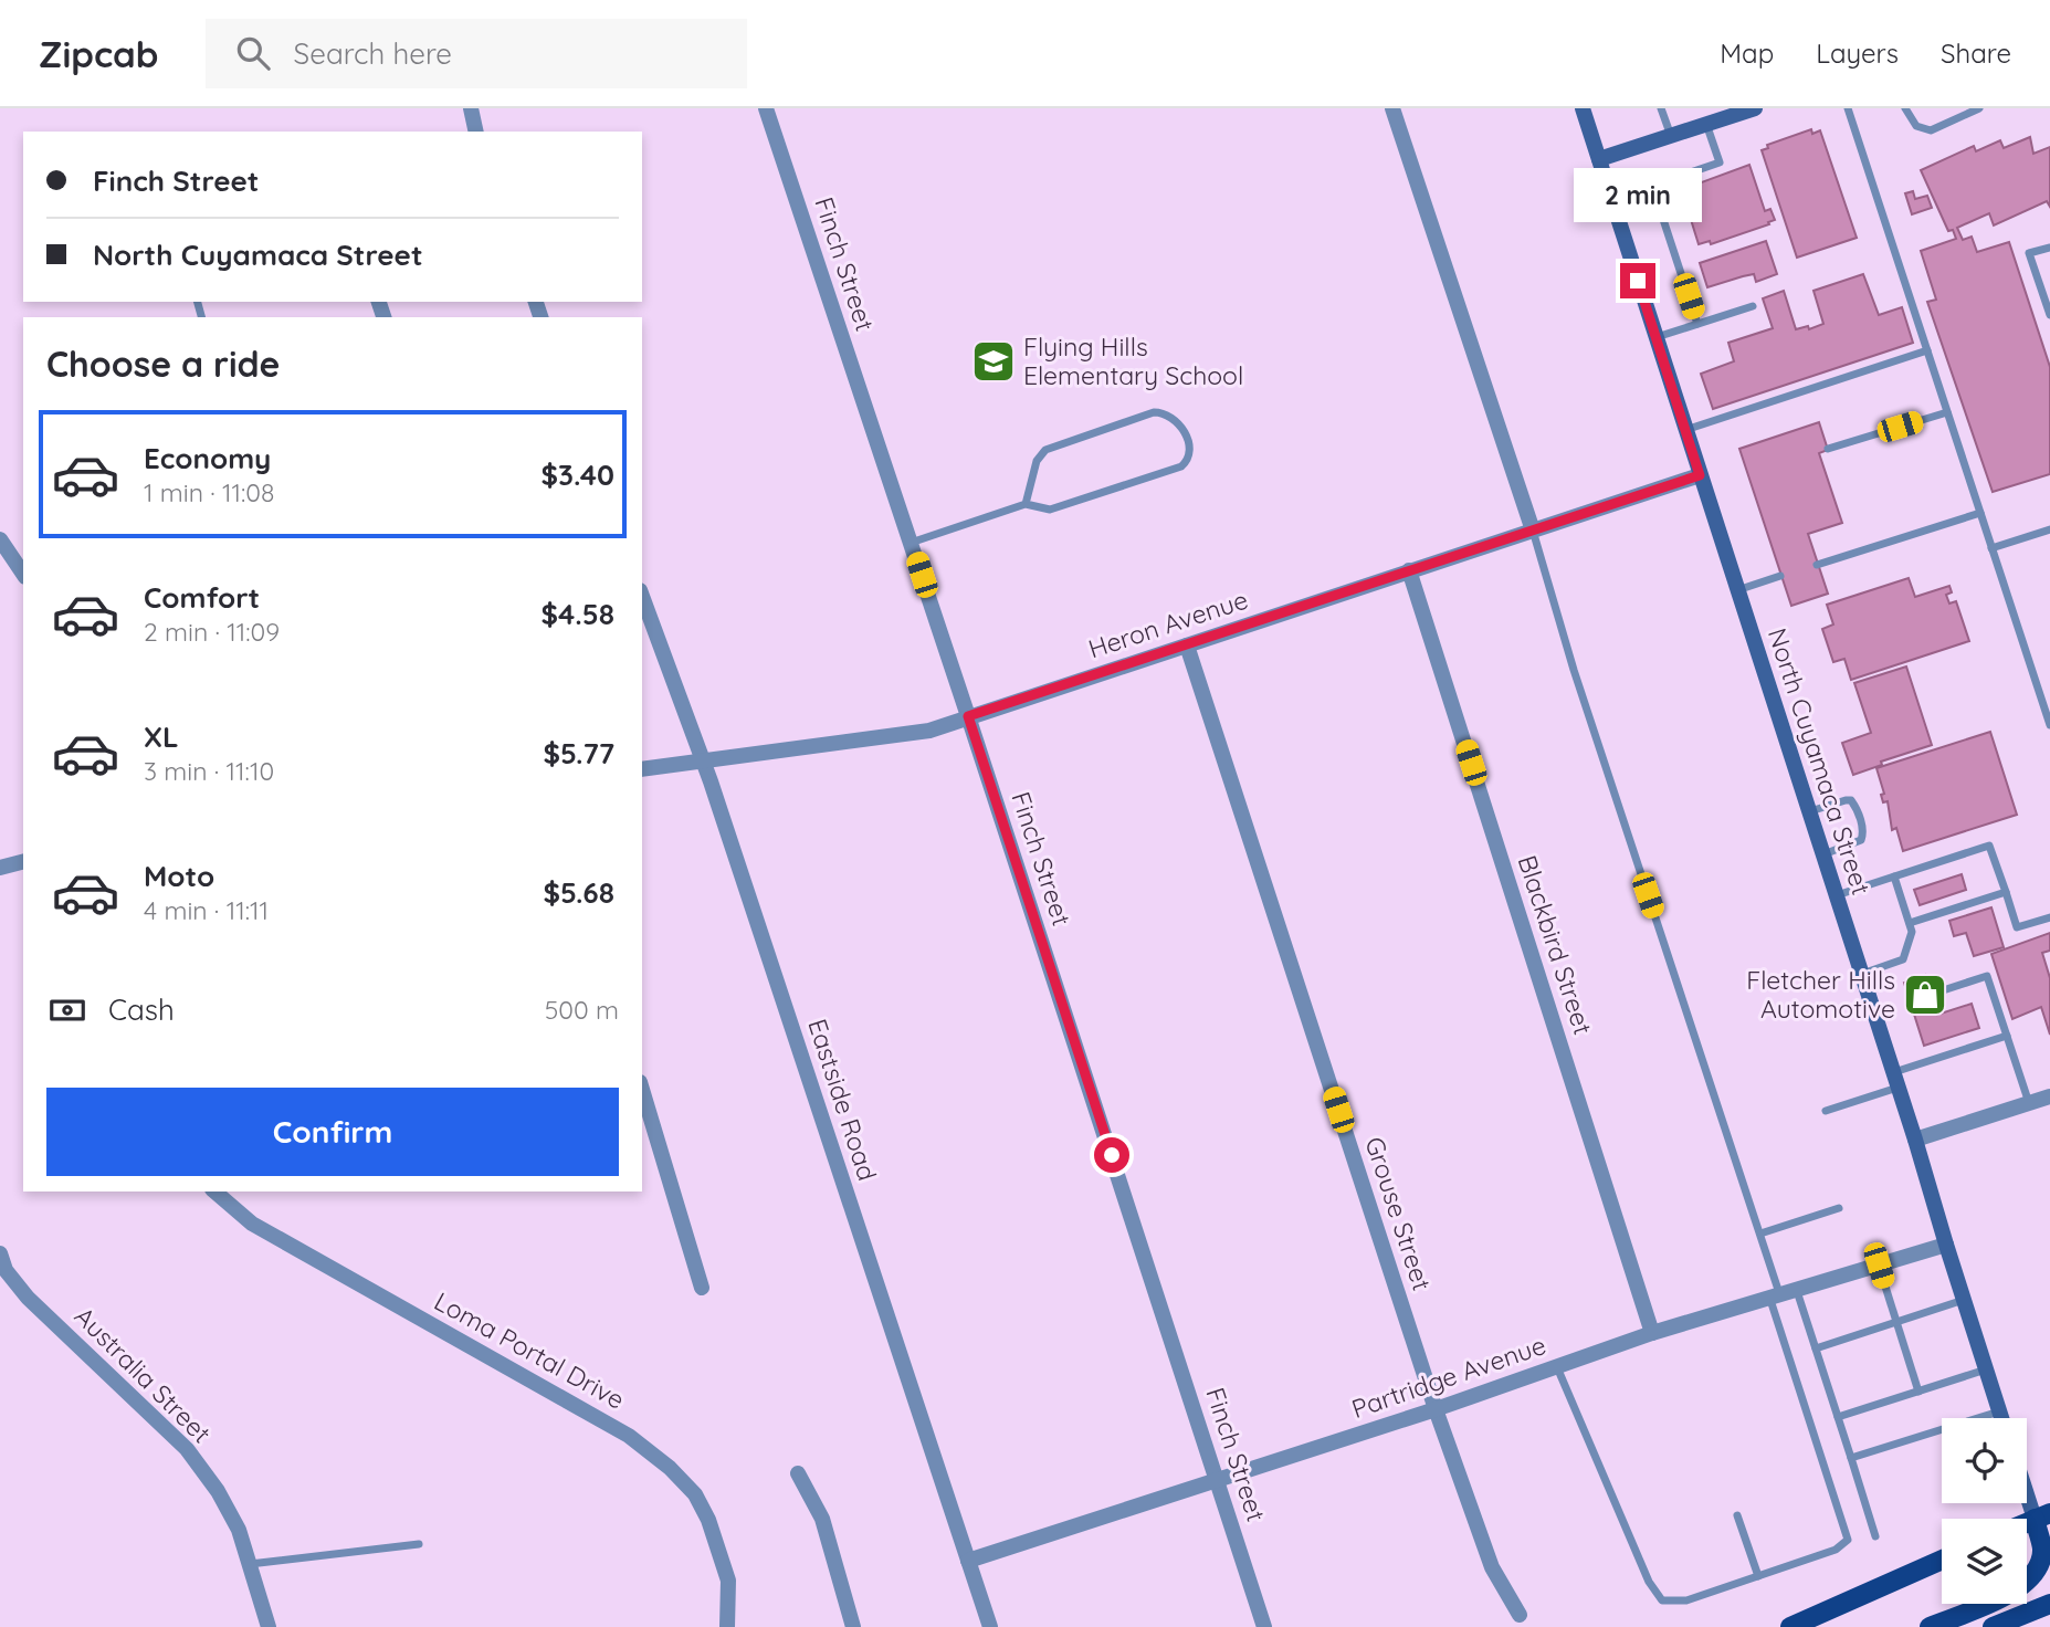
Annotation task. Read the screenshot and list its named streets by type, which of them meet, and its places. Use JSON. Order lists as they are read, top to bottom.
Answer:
{
  "streets": {
    "main road": ["North Cuyamaca Street"],
    "street": [
      "Finch Street",
      "Heron Avenue",
      "Blackbird Street",
      "Eastside Road",
      "Grouse Street",
      "Loma Portal Drive",
      "Australia Street",
      "Partridge Avenue"
    ]
  },
  "crossings": [
    ["Finch Street", "Heron Avenue"],
    ["Finch Street", "Partridge Avenue"],
    ["Heron Avenue", "North Cuyamaca Street"],
    ["Heron Avenue", "Blackbird Street"],
    ["Heron Avenue", "Eastside Road"],
    ["Heron Avenue", "Grouse Street"],
    ["North Cuyamaca Street", "Partridge Avenue"],
    ["Blackbird Street", "Partridge Avenue"],
    ["Eastside Road", "Partridge Avenue"],
    ["Grouse Street", "Partridge Avenue"]
  ],
  "places": {
    "school or university": ["Flying Hills Elementary School"],
    "shop": ["Fletcher Hills Automotive"]
  },
  "page": {
    "header": "Zipcab",
    "search": "Search here",
    "nav": ["Map", "Layers", "Share"],
    "banner": ["Finch Street", "North Cuyamaca Street"],
    "bubble": "2 min",
    "heading": "Choose a ride",
    "list": [
      {
        "name": "Economy",
        "note": "1 min · 11:08",
        "value": "$3.40"
      },
      {
        "name": "Comfort",
        "note": "2 min · 11:09",
        "value": "$4.58"
      },
      {
        "name": "XL",
        "note": "3 min · 11:10",
        "value": "$5.77"
      },
      {
        "name": "Moto",
        "note": "4 min · 11:11",
        "value": "$5.68"
      }
    ],
    "pay": ["Cash", "500 m"],
    "buttons": "Confirm"
  }
}
